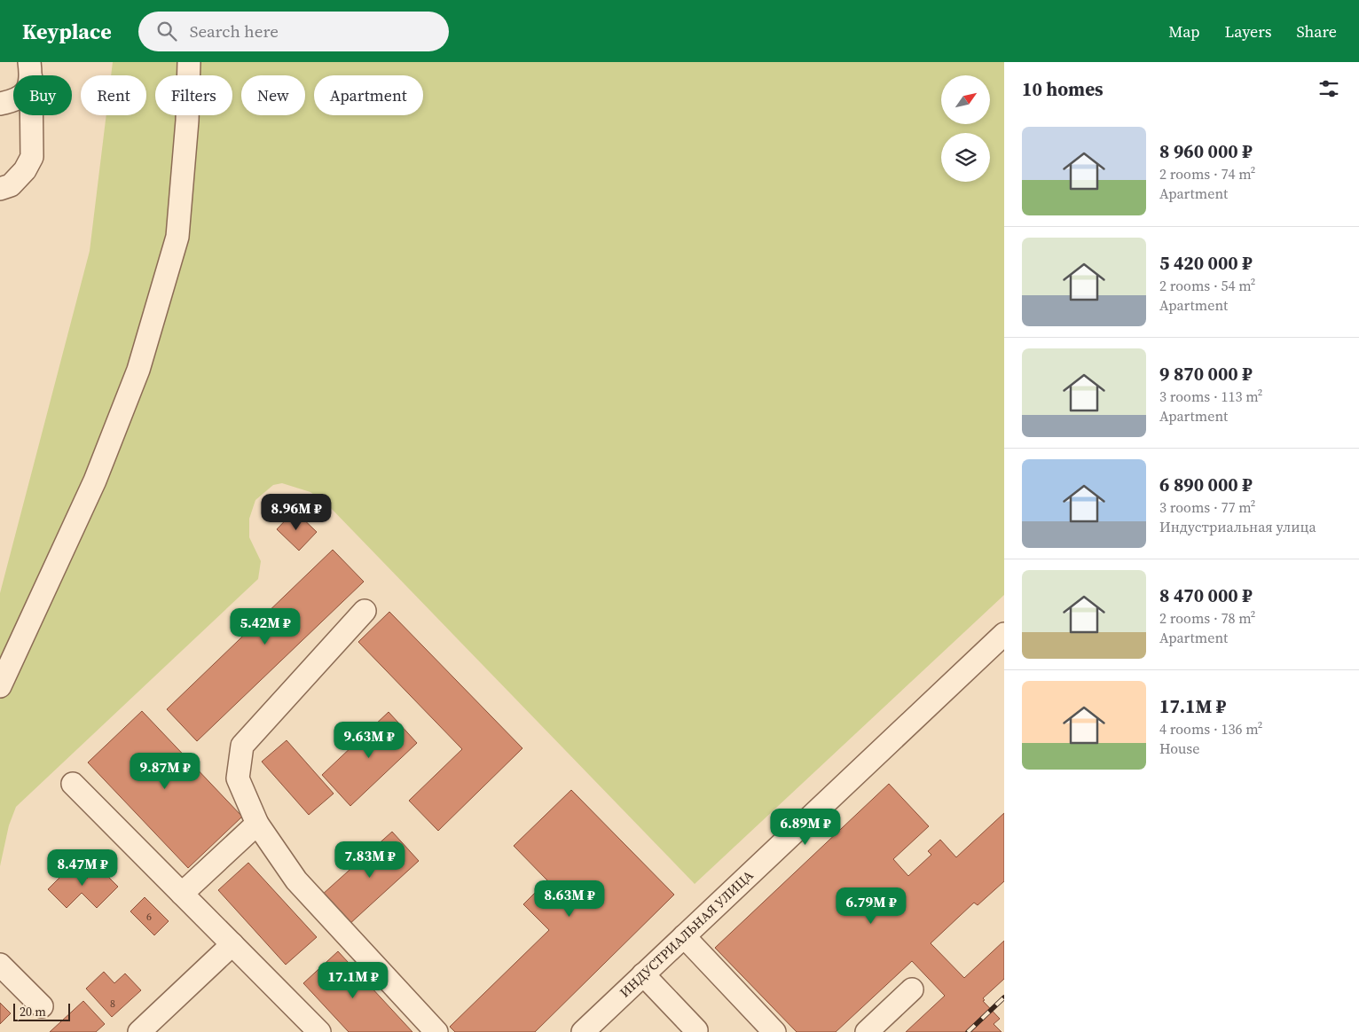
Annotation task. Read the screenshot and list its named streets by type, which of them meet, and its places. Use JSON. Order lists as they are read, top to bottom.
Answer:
{
  "streets": {
    "street": ["ИНДУСТРИАЛЬНАЯ УЛИЦА"]
  },
  "house_numbers": ["6", "8"],
  "scale_bar": "20 m",
  "north": "top right",
  "page": {
    "header": "Keyplace",
    "search": "Search here",
    "nav": ["Map", "Layers", "Share"],
    "heading": "10 homes",
    "chip": [
      "Buy",
      "Rent",
      "Filters",
      "New",
      "Apartment"
    ],
    "list": [
      {
        "name": "8 960 000 ₽",
        "note": "2 rooms · 74 m² · Apartment"
      },
      {
        "name": "5 420 000 ₽",
        "note": "2 rooms · 54 m² · Apartment"
      },
      {
        "name": "9 870 000 ₽",
        "note": "3 rooms · 113 m² · Apartment"
      },
      {
        "name": "6 890 000 ₽",
        "note": "3 rooms · 77 m² · Индустриальная улица"
      },
      {
        "name": "8 470 000 ₽",
        "note": "2 rooms · 78 m² · Apartment"
      },
      {
        "name": "17.1M ₽",
        "note": "4 rooms · 136 m² · House"
      }
    ],
    "price": [
      "8.96M ₽",
      "5.42M ₽",
      "9.63M ₽",
      "9.87M ₽",
      "6.89M ₽",
      "7.83M ₽",
      "8.47M ₽",
      "8.63M ₽",
      "6.79M ₽",
      "17.1M ₽"
    ],
    "scale": "20 m"
  }
}
